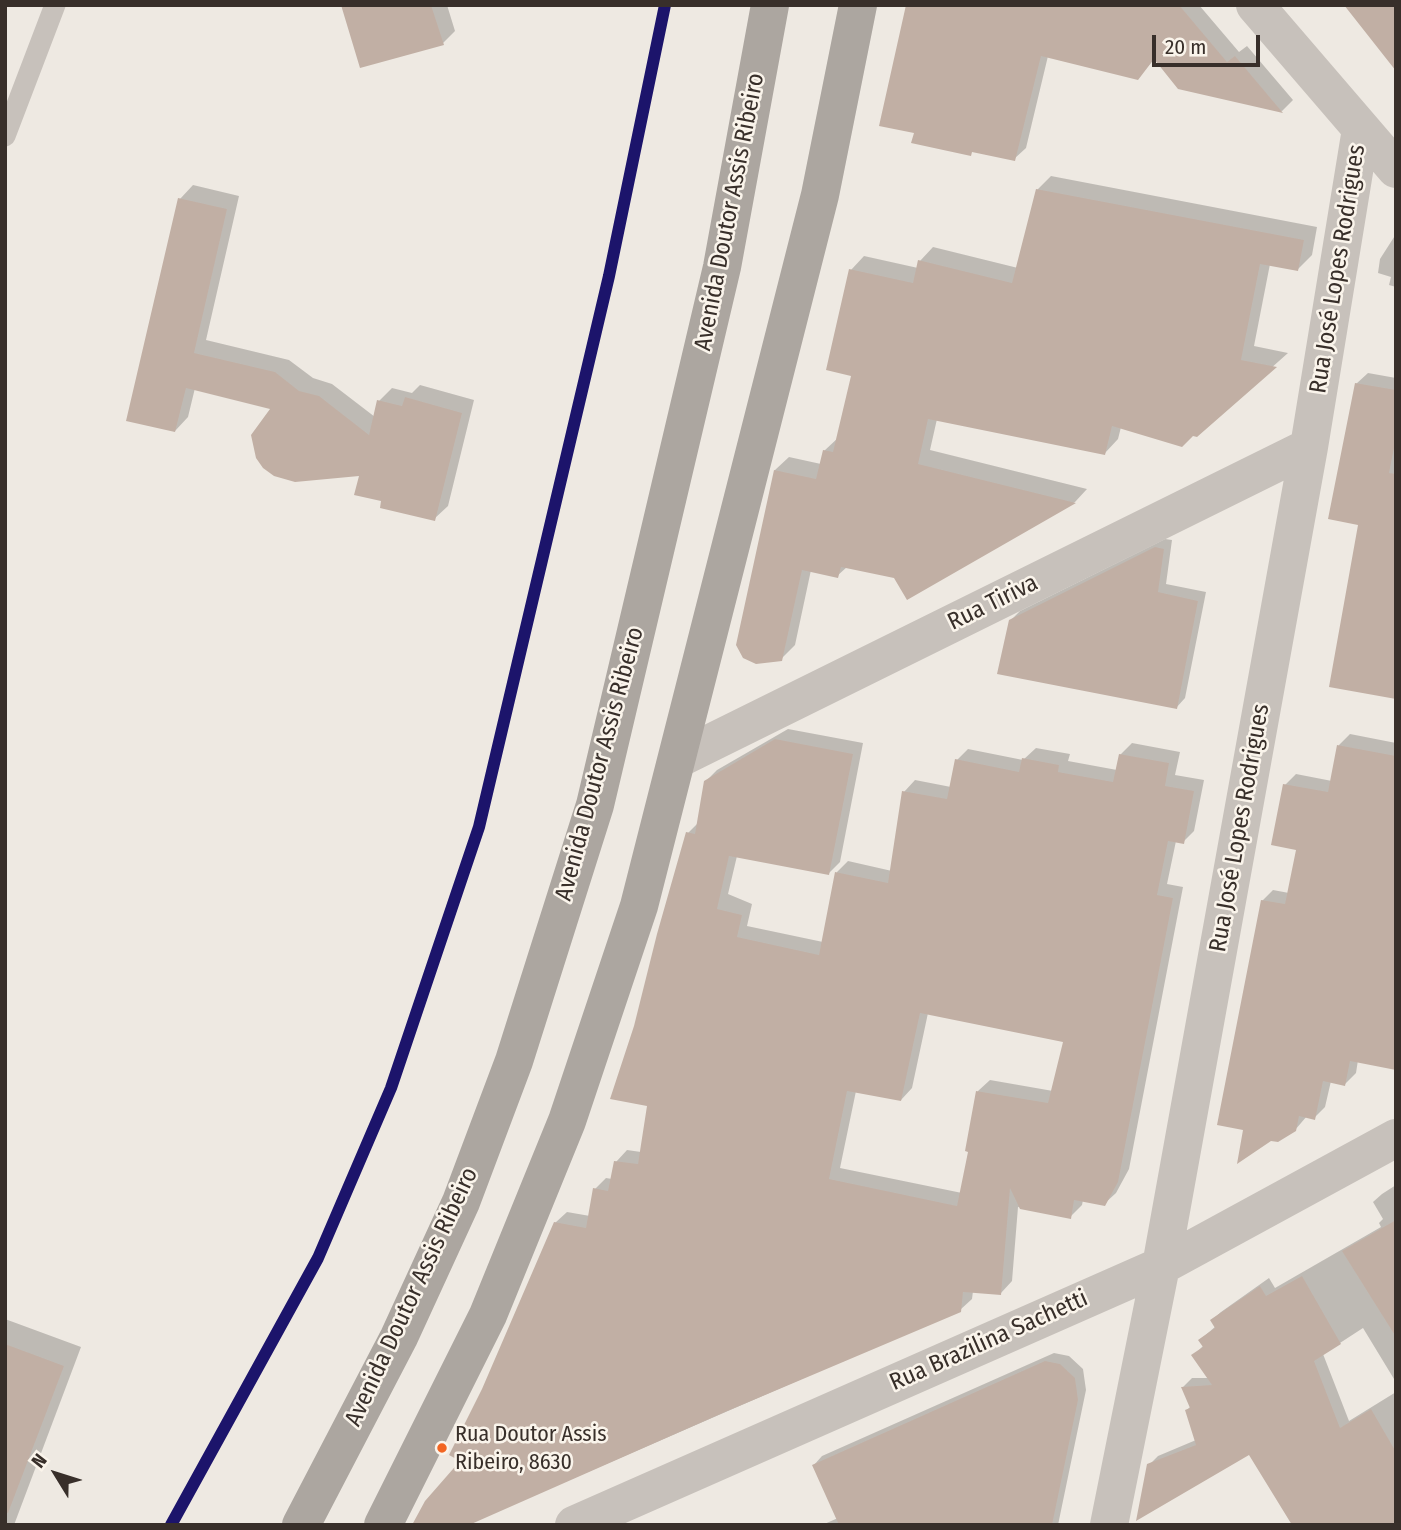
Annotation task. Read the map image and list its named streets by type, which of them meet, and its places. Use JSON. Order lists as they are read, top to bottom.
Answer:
{
  "streets": {
    "main road": ["Avenida Doutor Assis Ribeiro"],
    "street": ["Rua José Lopes Rodrigues", "Rua Tiriva", "Rua Brazilina Sachetti"]
  },
  "crossings": [
    ["Rua José Lopes Rodrigues", "Rua Tiriva"],
    ["Rua José Lopes Rodrigues", "Rua Brazilina Sachetti"]
  ],
  "places": ["Rua Doutor Assis Ribeiro, 8630"],
  "scale_bar": "20 m",
  "north": "top left"
}
